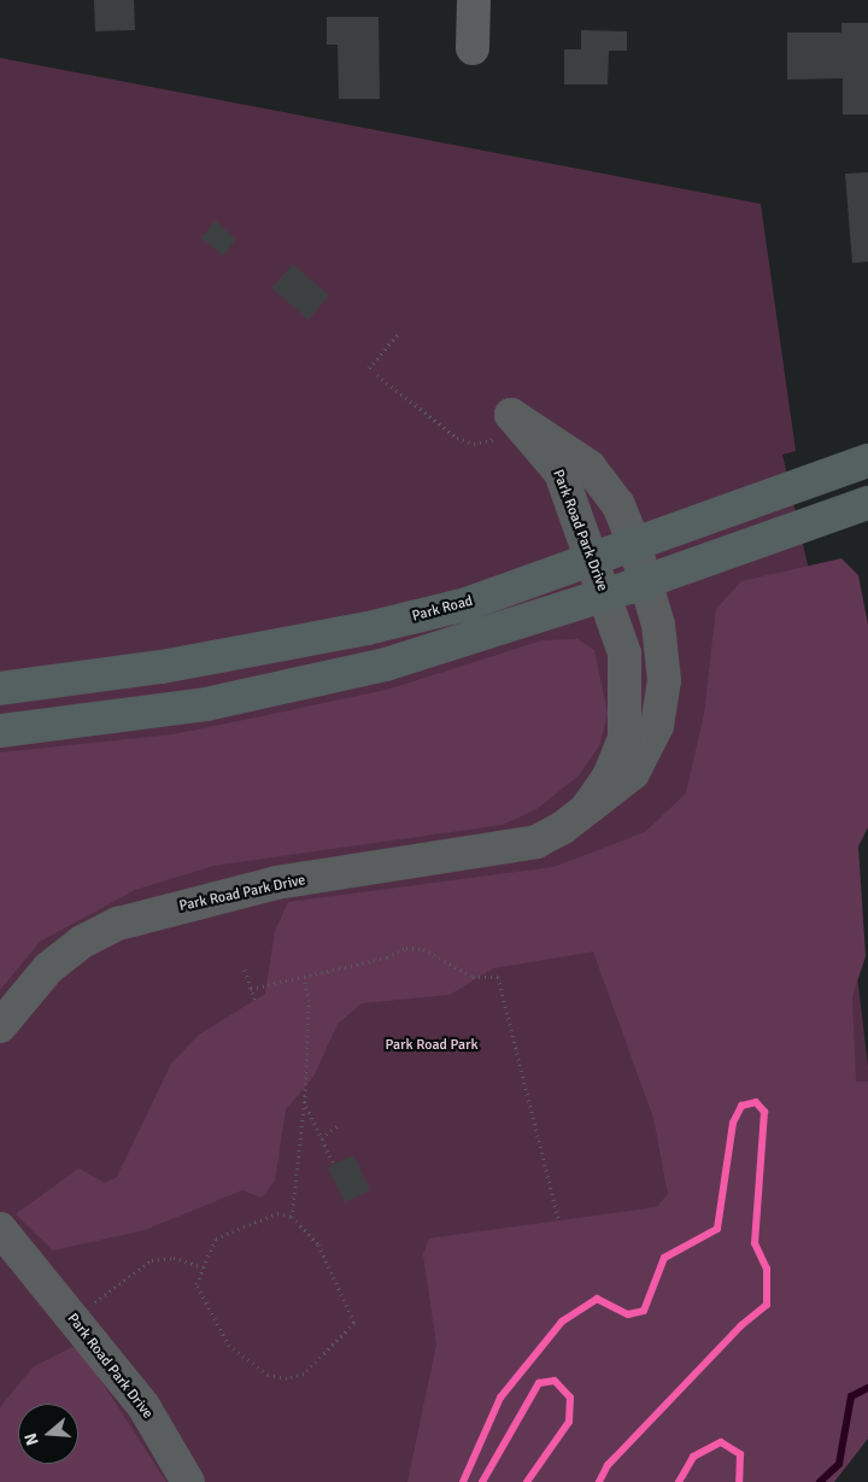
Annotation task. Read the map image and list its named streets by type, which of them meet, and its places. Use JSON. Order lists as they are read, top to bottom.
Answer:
{
  "streets": {
    "main road": ["Park Road"],
    "street": ["Park Road Park Drive"]
  },
  "crossings": [
    ["Park Road Park Drive", "Park Road"]
  ],
  "parks": ["Park Road Park"],
  "north": "left"
}
